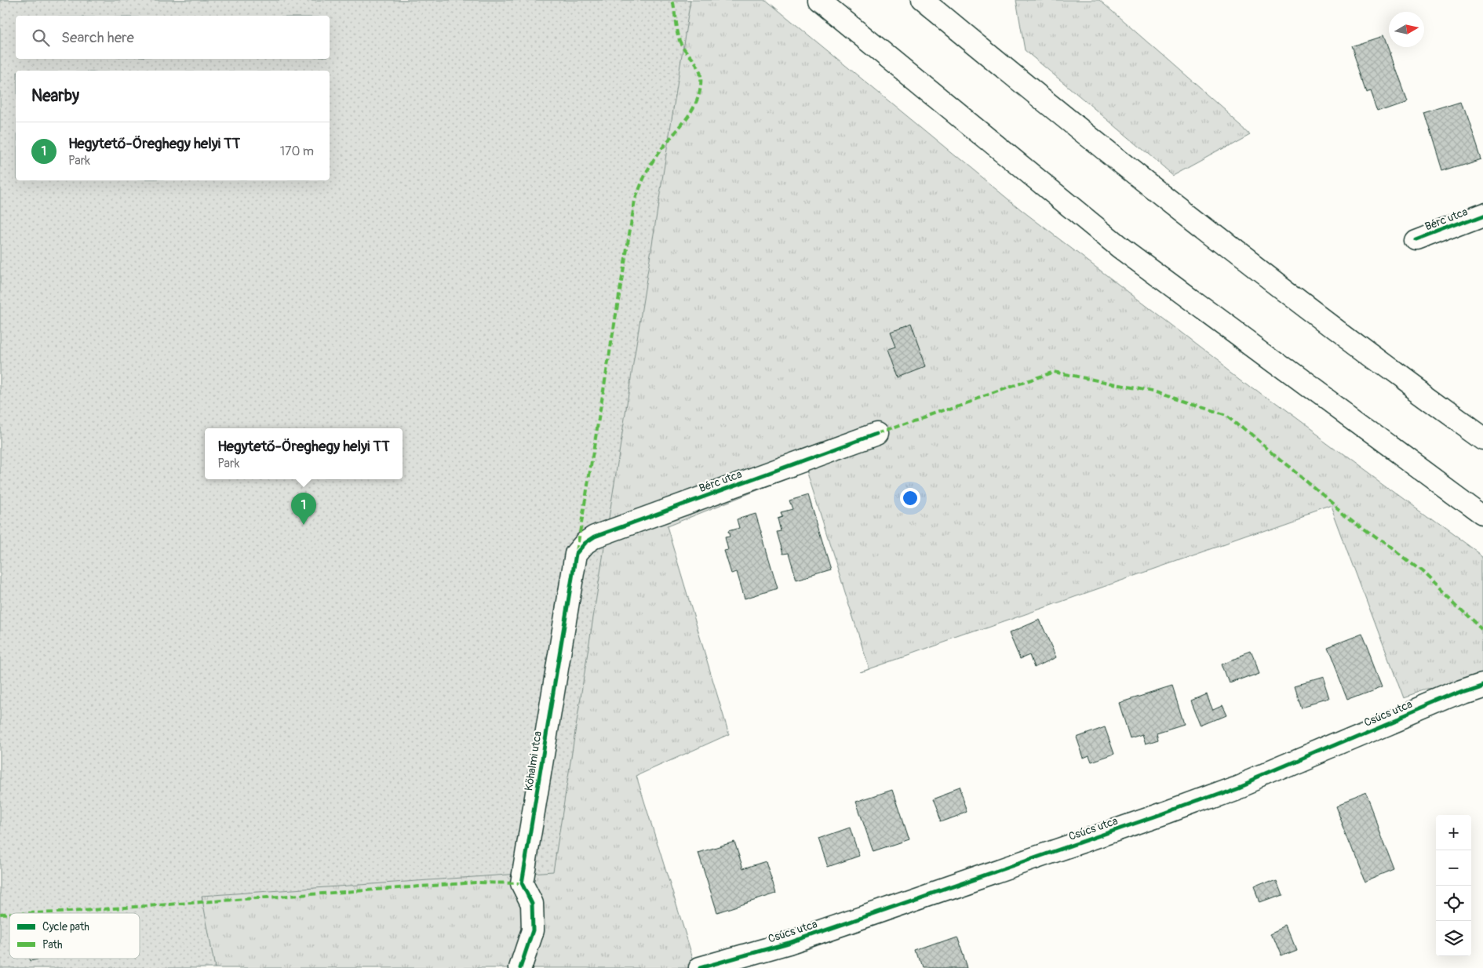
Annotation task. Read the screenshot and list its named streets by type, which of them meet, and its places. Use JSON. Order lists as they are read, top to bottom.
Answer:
{
  "streets": {
    "main road": ["Bérc utca", "Csúcs utca", "Kőhalmi utca"]
  },
  "crossings": [
    ["Bérc utca", "Kőhalmi utca"]
  ],
  "legend": ["Cycle path", "Path"],
  "north": "right",
  "page": {
    "search": "Search here",
    "heading": "Nearby",
    "list": [
      {
        "mark": "1",
        "name": "Hegytető-Öreghegy helyi TT",
        "note": "Park",
        "value": "170 m"
      }
    ],
    "popup": ["Hegytető-Öreghegy helyi TT", "Park"],
    "pins": "1",
    "map_buttons": ["+", "−"]
  }
}
